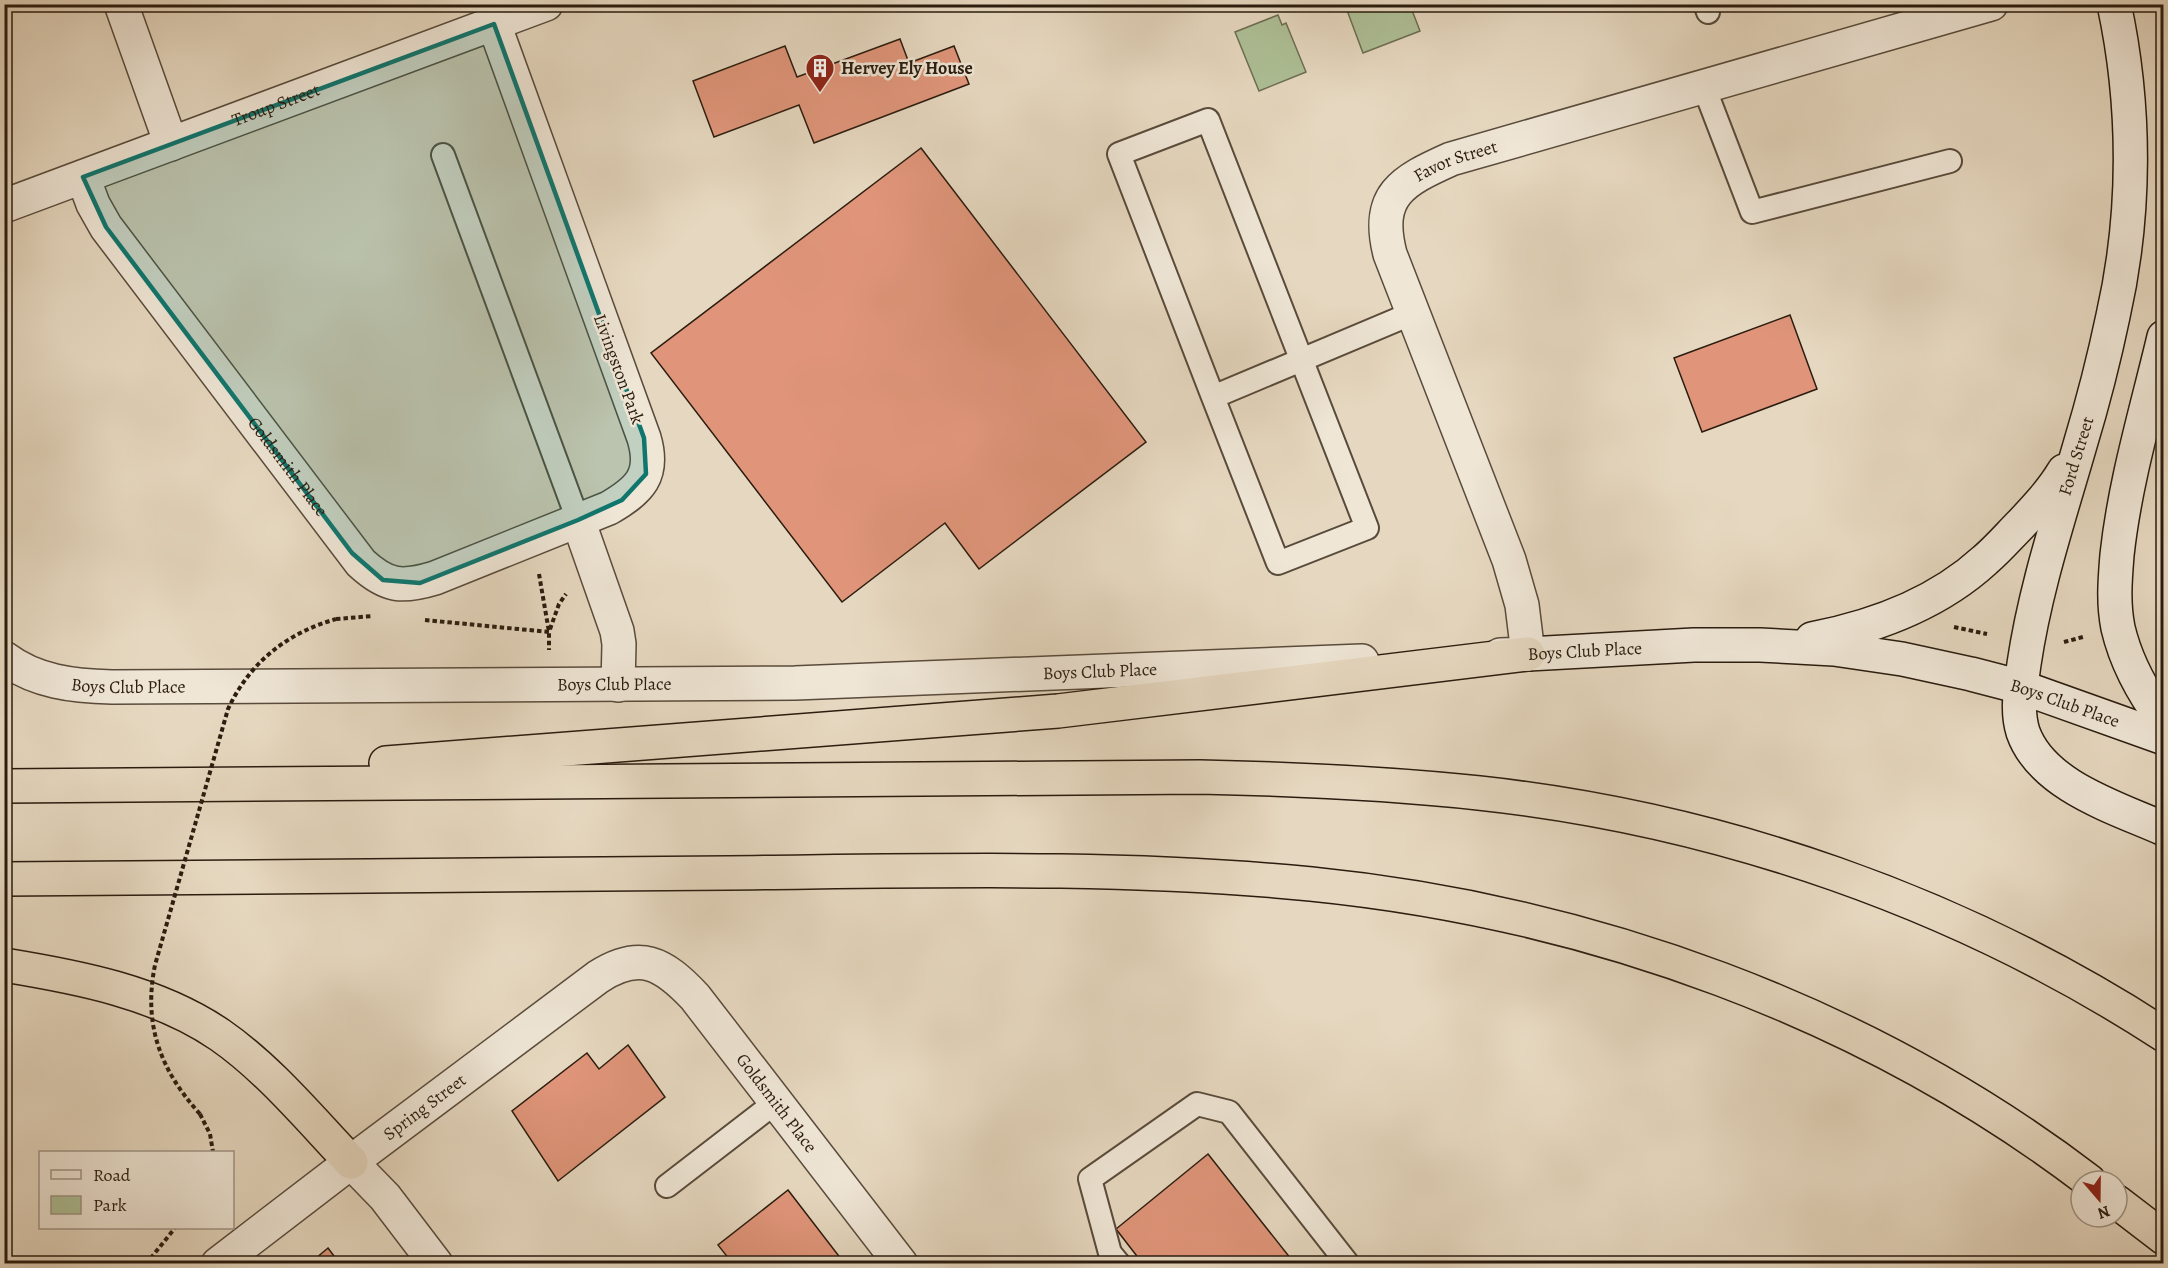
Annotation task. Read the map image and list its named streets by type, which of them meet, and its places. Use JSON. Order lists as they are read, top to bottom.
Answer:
{
  "streets": {
    "street": [
      "Troup Street",
      "Favor Street",
      "Livingston Park",
      "Ford Street",
      "Goldsmith Place",
      "Boys Club Place",
      "Spring Street"
    ]
  },
  "crossings": [
    ["Troup Street", "Livingston Park"],
    ["Troup Street", "Goldsmith Place"],
    ["Favor Street", "Boys Club Place"],
    ["Livingston Park", "Goldsmith Place"],
    ["Ford Street", "Boys Club Place"],
    ["Goldsmith Place", "Spring Street"]
  ],
  "places": {
    "building": ["Hervey Ely House"]
  },
  "legend": ["Road", "Park"],
  "north": "bottom"
}
